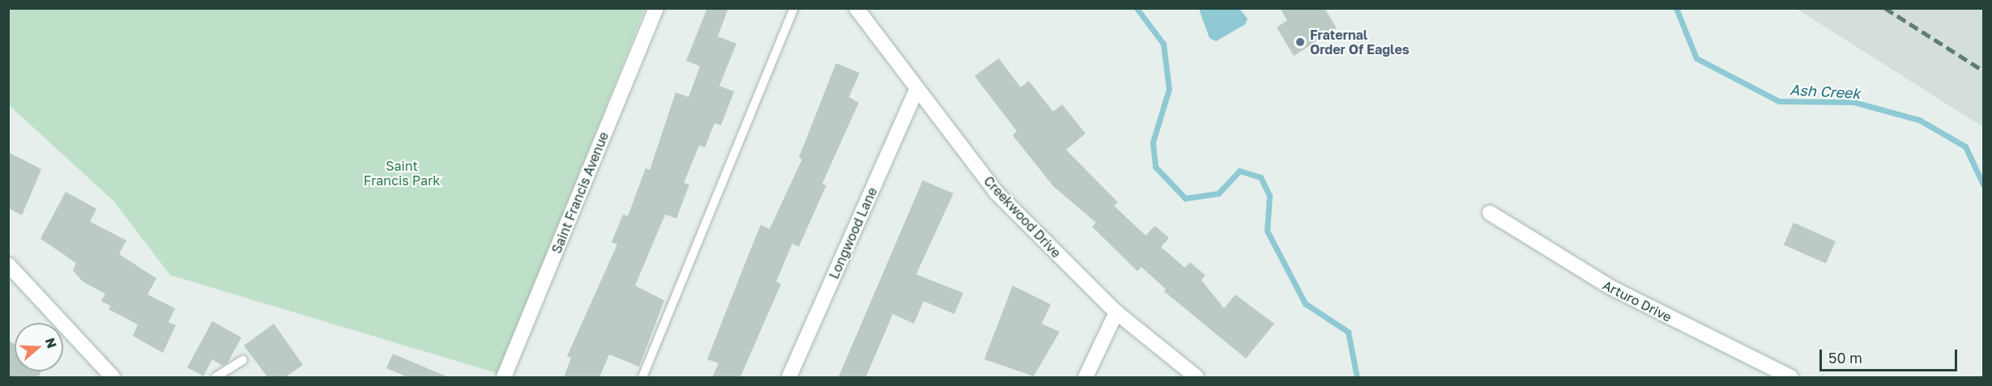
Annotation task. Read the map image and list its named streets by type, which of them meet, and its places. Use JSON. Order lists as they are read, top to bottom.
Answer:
{
  "streets": {
    "street": [
      "Saint Francis Avenue",
      "Creekwood Drive",
      "Longwood Lane",
      "Arturo Drive"
    ]
  },
  "crossings": [
    ["Creekwood Drive", "Longwood Lane"]
  ],
  "water": ["Ash Creek"],
  "parks": ["Saint Francis Park"],
  "places": ["Fraternal Order Of Eagles"],
  "scale_bar": "50 m",
  "north": "right"
}
